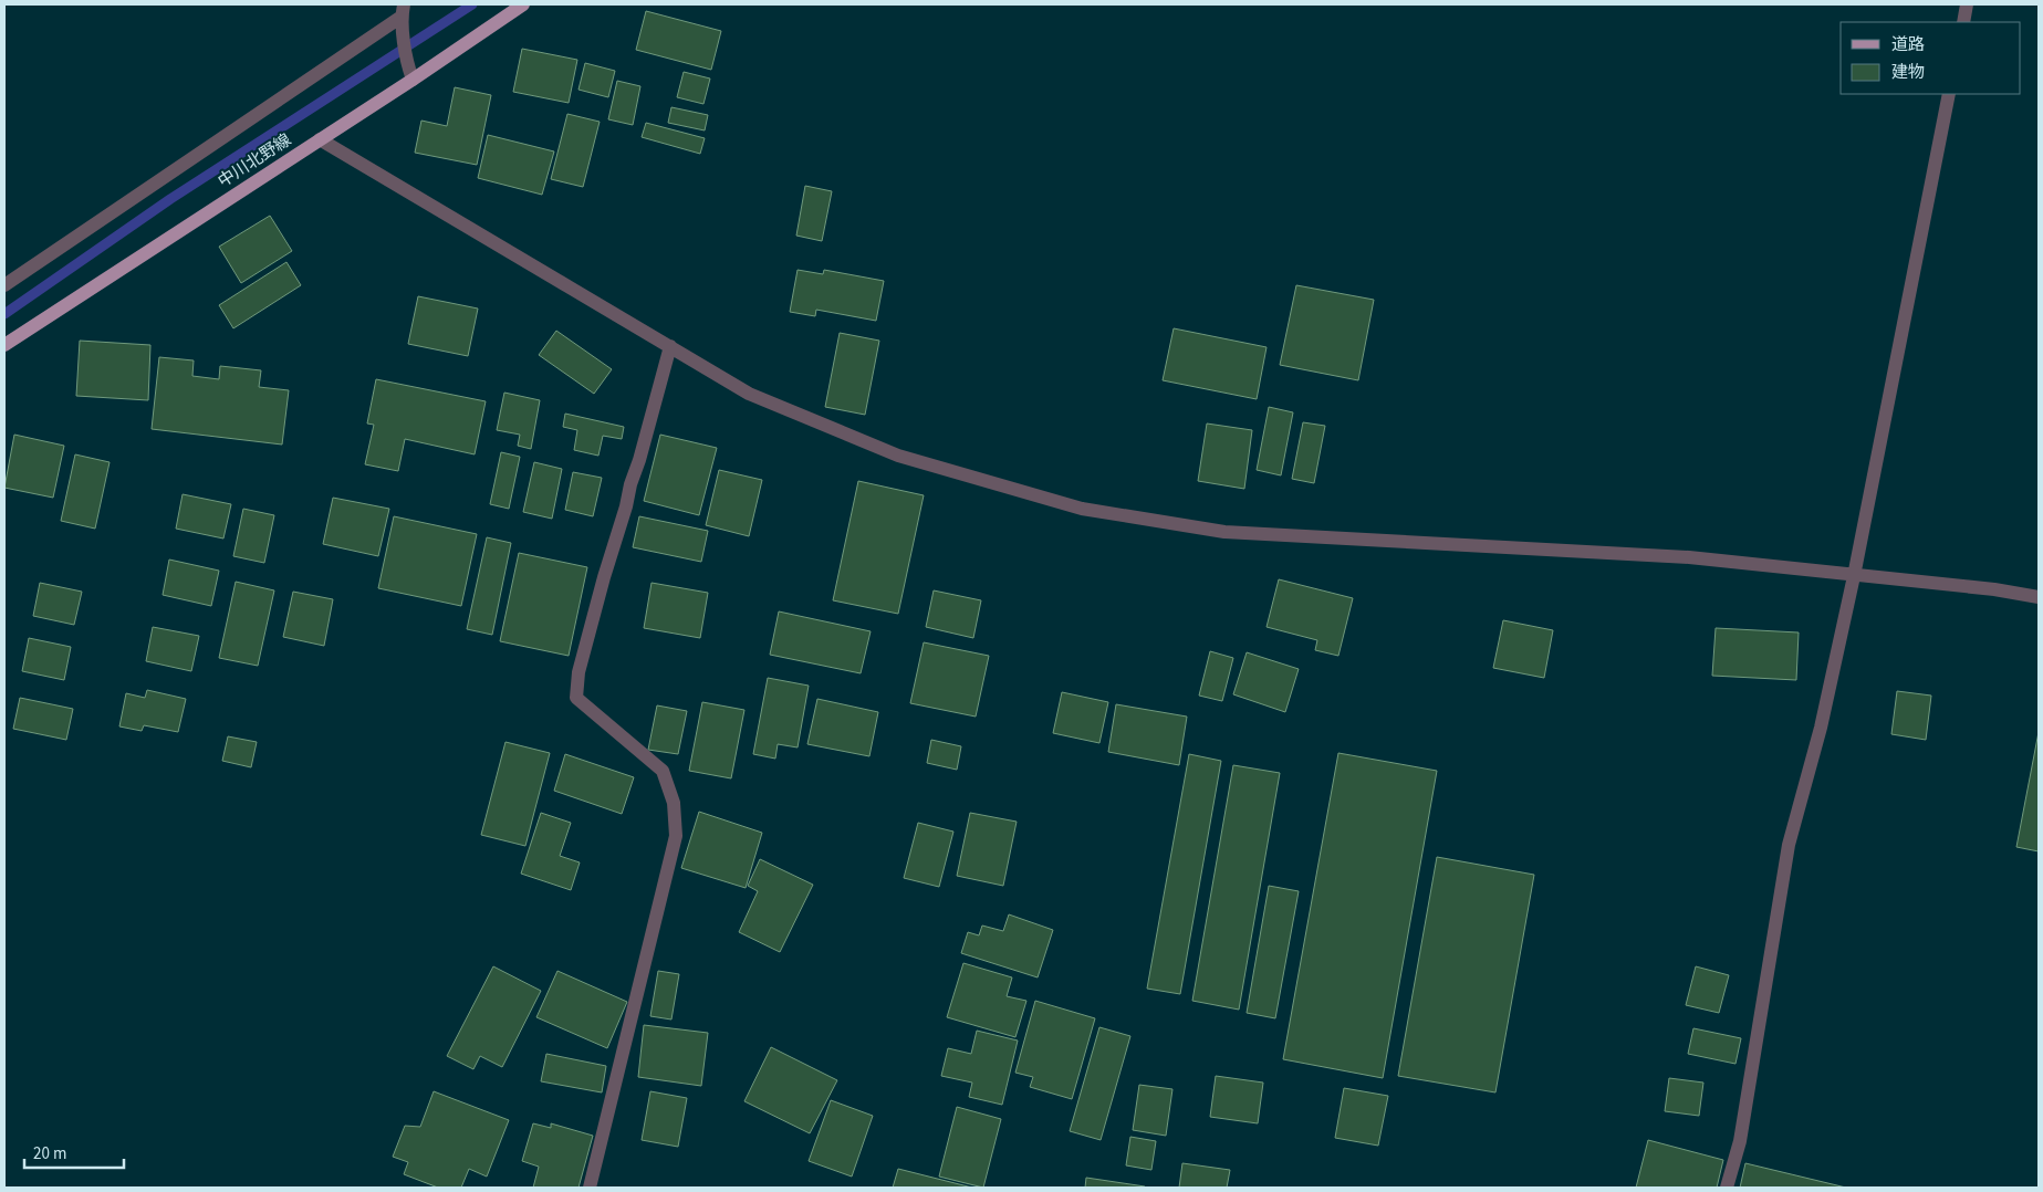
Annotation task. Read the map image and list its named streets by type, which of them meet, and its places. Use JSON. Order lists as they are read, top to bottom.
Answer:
{
  "streets": {
    "main road": ["中川北野線"]
  },
  "legend": ["道路", "建物"],
  "scale_bar": "20 m"
}
